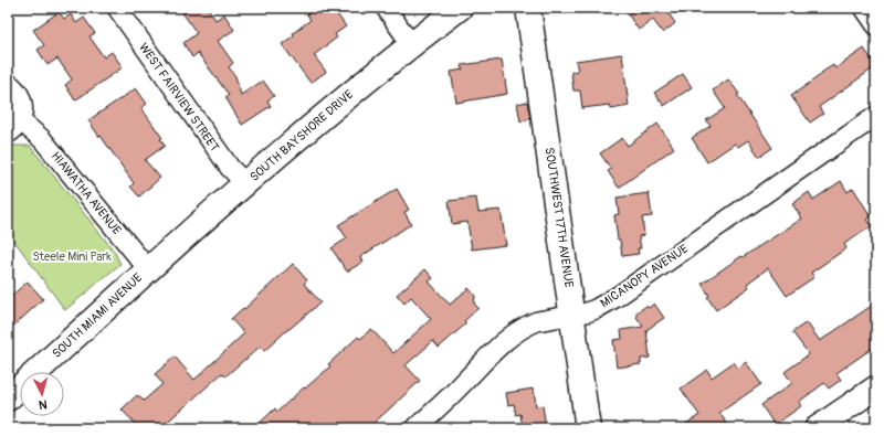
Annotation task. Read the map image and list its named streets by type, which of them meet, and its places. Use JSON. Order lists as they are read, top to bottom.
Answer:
{
  "streets": {
    "main road": ["SOUTH BAYSHORE DRIVE", "SOUTHWEST 17TH AVENUE", "SOUTH MIAMI AVENUE"],
    "street": ["WEST FAIRVIEW STREET", "HIAWATHA AVENUE", "MICANOPY AVENUE"]
  },
  "crossings": [
    ["WEST FAIRVIEW STREET", "SOUTH BAYSHORE DRIVE"],
    ["SOUTH BAYSHORE DRIVE", "HIAWATHA AVENUE"],
    ["SOUTH BAYSHORE DRIVE", "SOUTH MIAMI AVENUE"],
    ["HIAWATHA AVENUE", "SOUTH MIAMI AVENUE"],
    ["SOUTHWEST 17TH AVENUE", "MICANOPY AVENUE"]
  ],
  "parks": ["Steele Mini Park"],
  "north": "bottom"
}
